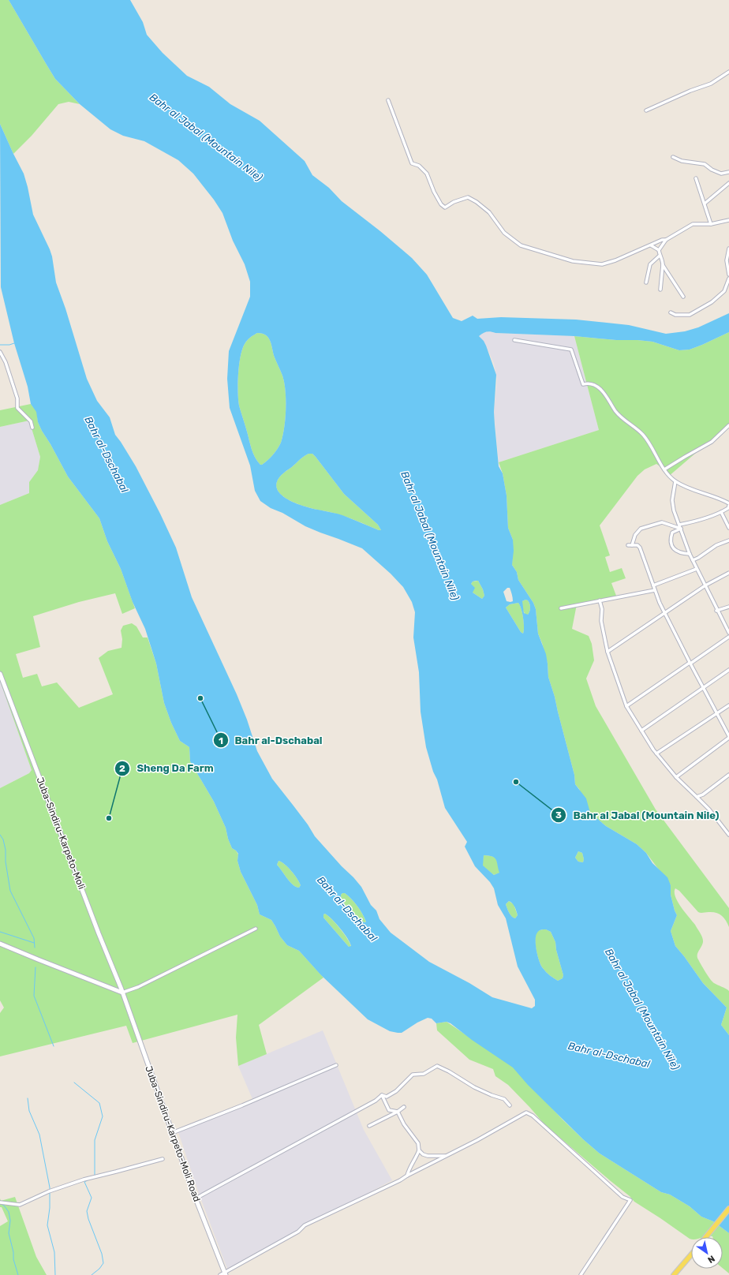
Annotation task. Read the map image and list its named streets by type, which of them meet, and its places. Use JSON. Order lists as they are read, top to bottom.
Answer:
{
  "streets": {
    "main road": ["Juba-Sindiru-Karpeto-Moli", "Juba-Sindiru-Karpeto-Moli Road"]
  },
  "crossings": [
    ["Juba-Sindiru-Karpeto-Moli", "Juba-Sindiru-Karpeto-Moli Road"]
  ],
  "water": ["Bahr al Jabal (Mountain Nile)", "Bahr al-Dschabal"],
  "places": ["Bahr al-Dschabal", "Bahr al Jabal (Mountain Nile)", "Sheng Da Farm"],
  "north": "bottom right"
}
